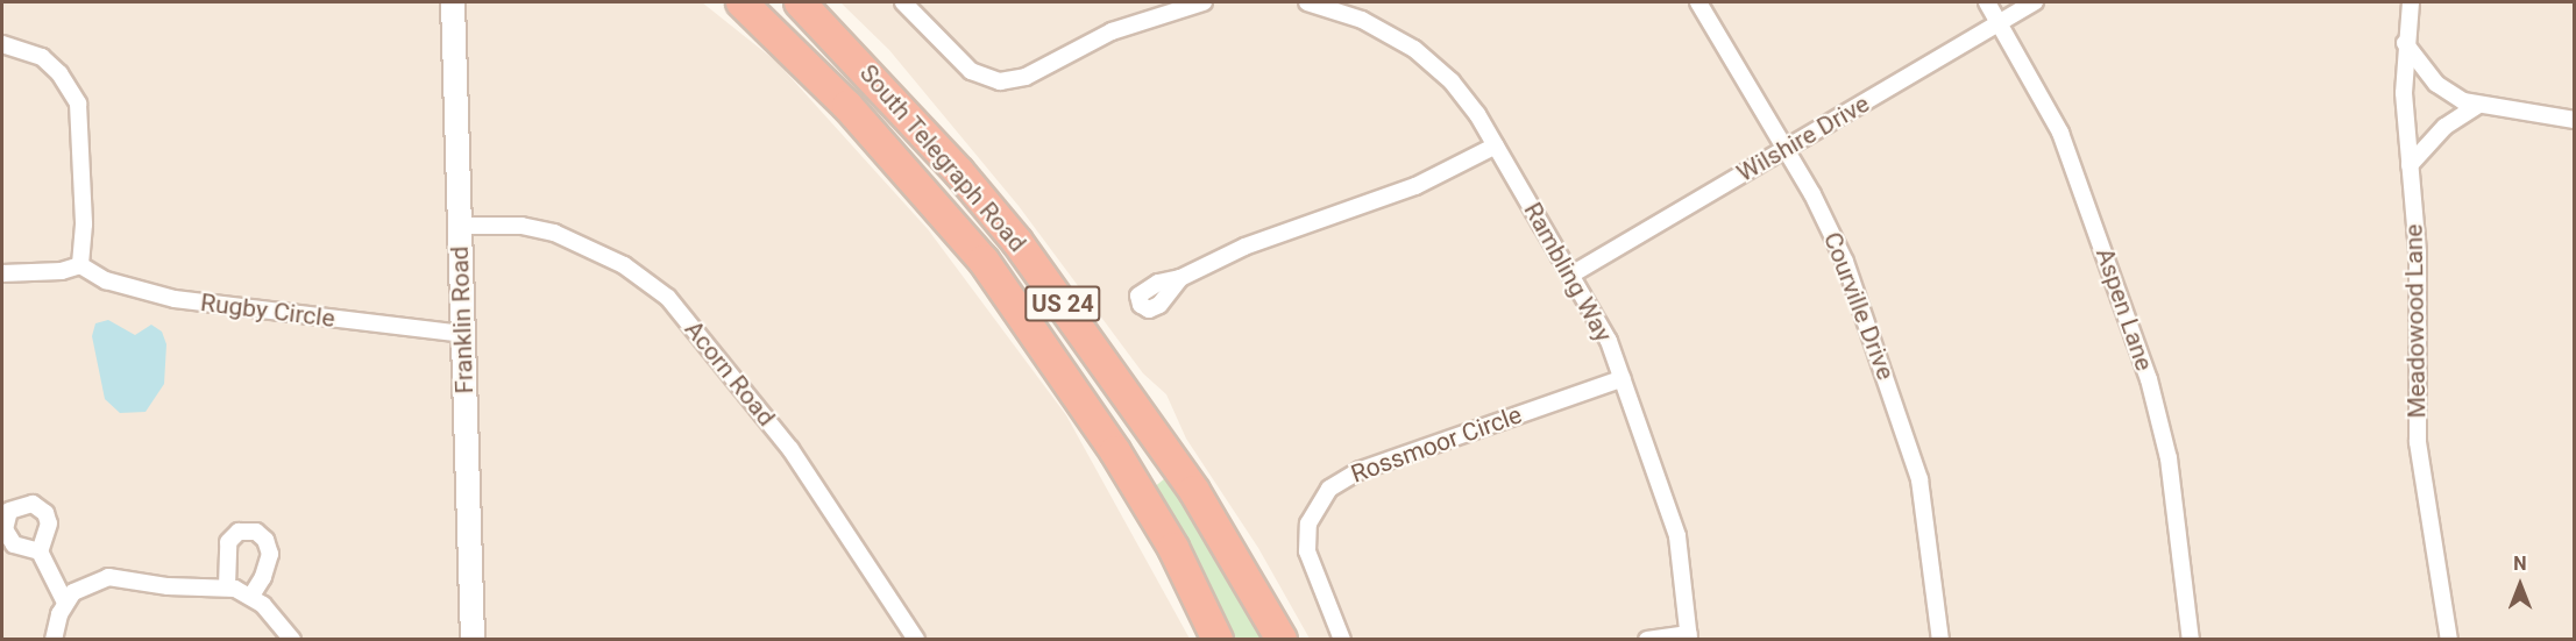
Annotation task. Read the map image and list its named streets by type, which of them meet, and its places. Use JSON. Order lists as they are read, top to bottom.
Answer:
{
  "streets": {
    "highway": ["South Telegraph Road", "US 24"],
    "street": [
      "Wilshire Drive",
      "Rambling Way",
      "Courville Drive",
      "Aspen Lane",
      "Rugby Circle",
      "Franklin Road",
      "Meadowood Lane",
      "Acorn Road",
      "Rossmoor Circle"
    ]
  },
  "crossings": [
    ["Wilshire Drive", "Rambling Way"],
    ["Wilshire Drive", "Courville Drive"],
    ["Wilshire Drive", "Aspen Lane"],
    ["Rambling Way", "Rossmoor Circle"],
    ["Rugby Circle", "Franklin Road"],
    ["Franklin Road", "Acorn Road"]
  ],
  "north": "top"
}
